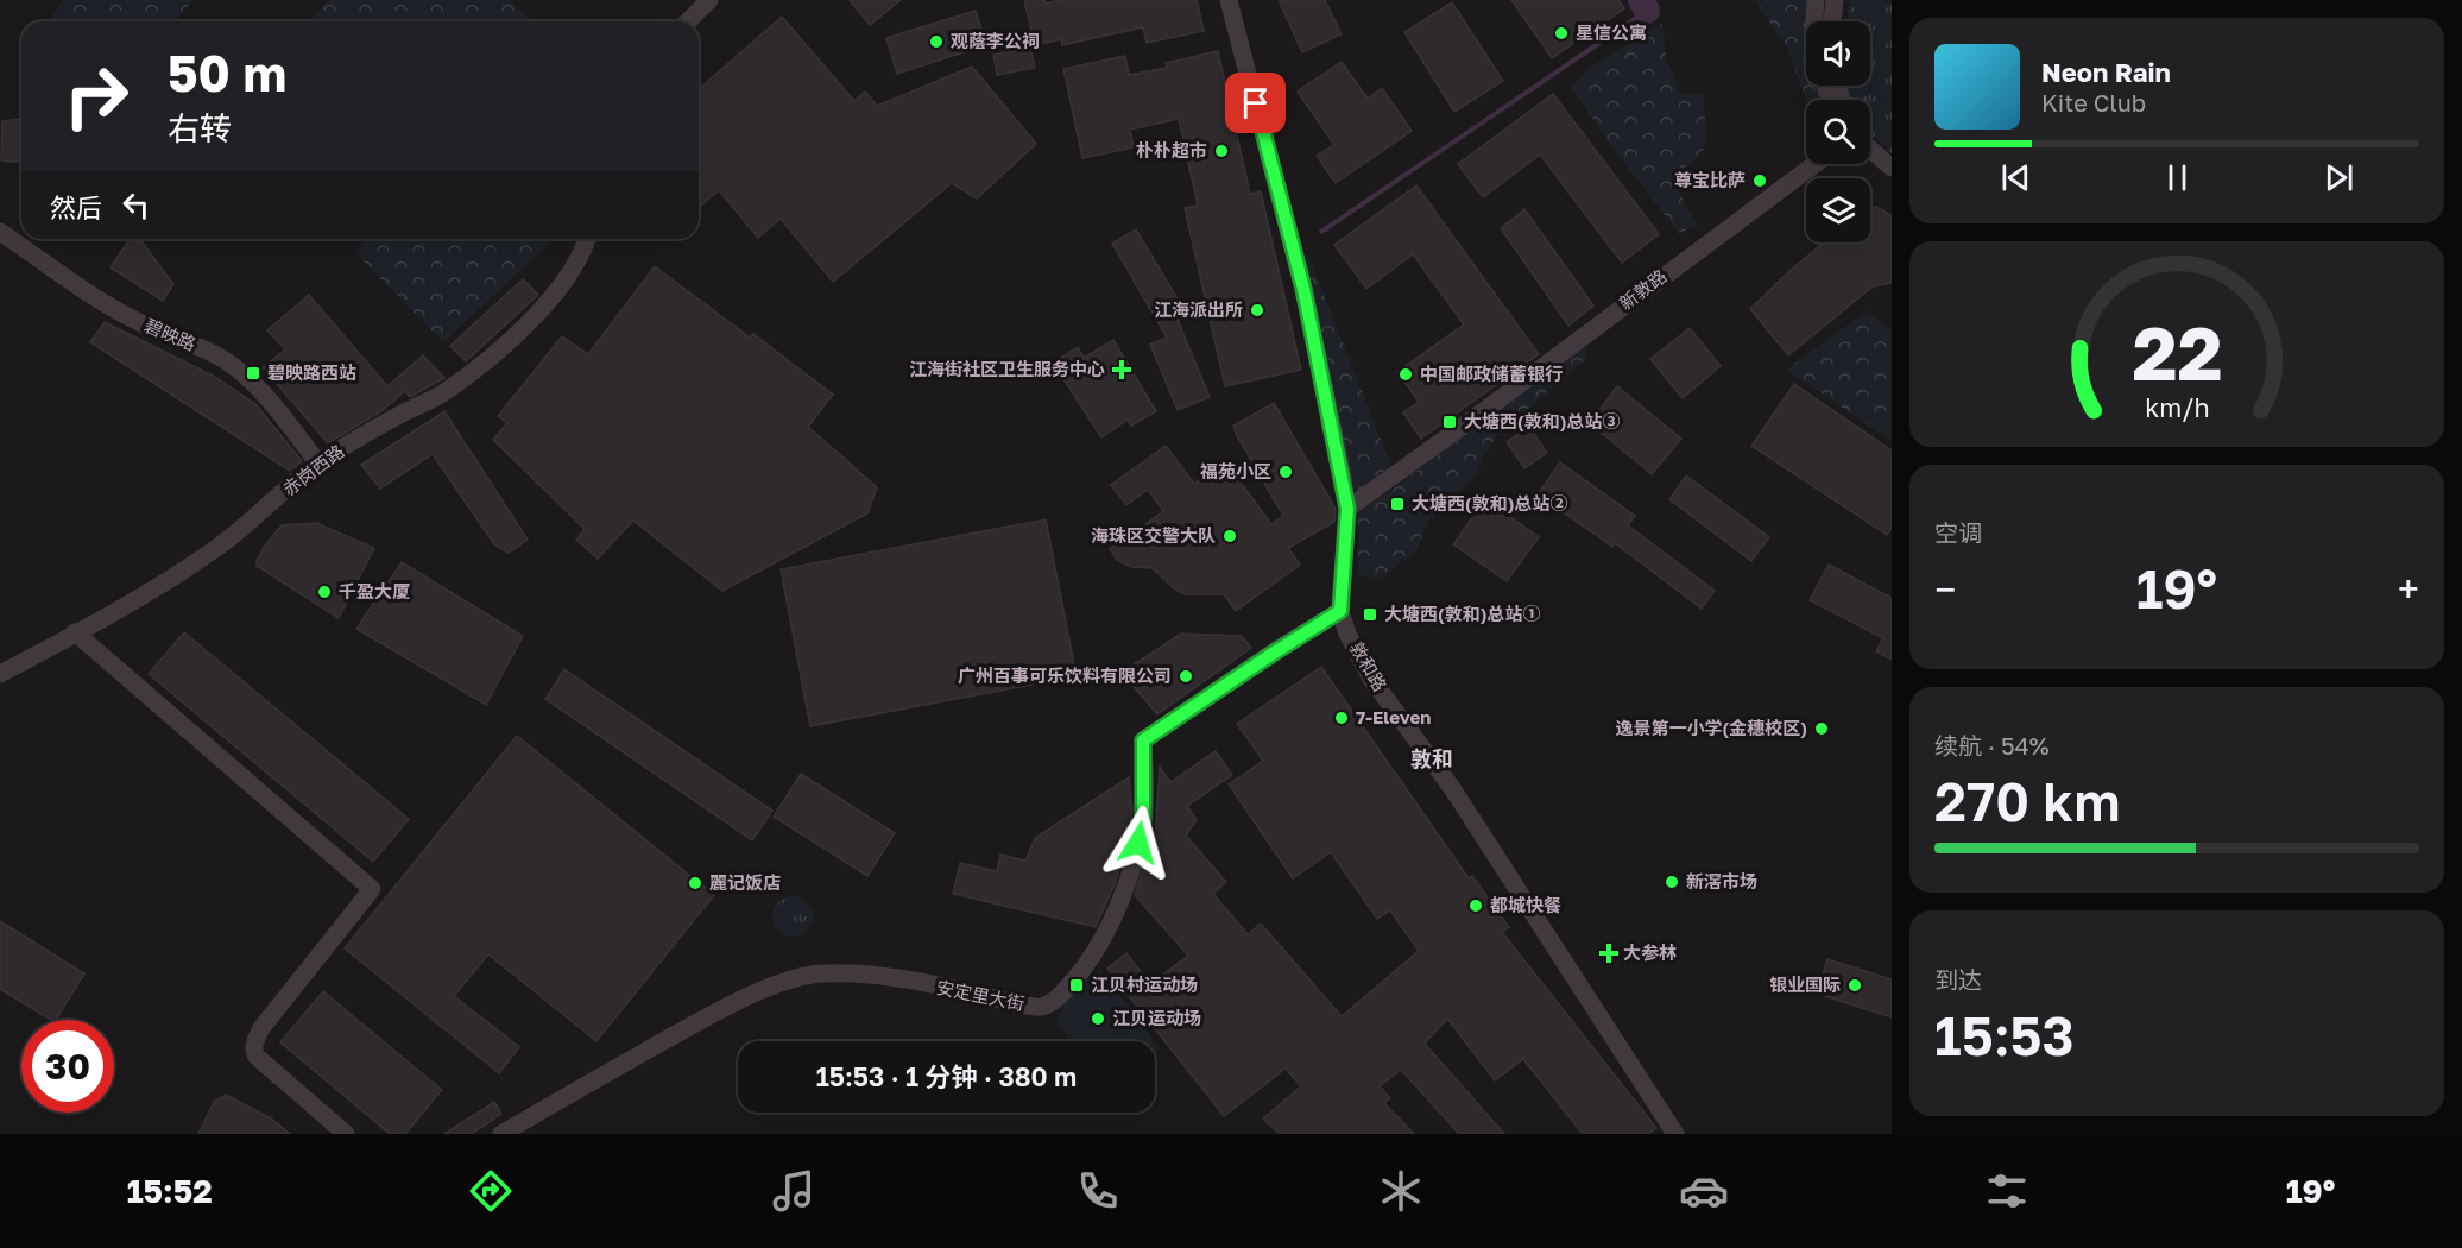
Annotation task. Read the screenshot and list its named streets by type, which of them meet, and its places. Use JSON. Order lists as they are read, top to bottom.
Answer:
{
  "streets": {
    "street": [
      "新敦路",
      "碧映路",
      "赤岗西路",
      "敦和路",
      "安定里大街"
    ]
  },
  "crossings": [
    ["新敦路", "敦和路"],
    ["碧映路", "赤岗西路"],
    ["敦和路", "安定里大街"]
  ],
  "districts": ["敦和"],
  "places": {
    "other": [
      "星信公寓",
      "观蔭李公祠",
      "朴朴超市",
      "尊宝比萨",
      "江海派出所",
      "中国邮政储蓄银行",
      "福苑小区",
      "海珠区交警大队",
      "千盈大厦",
      "广州百事可乐饮料有限公司",
      "7-Eleven",
      "逸景第一小学(金穗校区)",
      "新滘市场",
      "麗记饭店",
      "都城快餐",
      "银业国际",
      "江贝运动场"
    ],
    "health": ["江海街社区卫生服务中心", "大参林"],
    "transit": [
      "碧映路西站",
      "大塘西(敦和)总站③",
      "大塘西(敦和)总站②",
      "大塘西(敦和)总站①",
      "江贝村运动场"
    ]
  },
  "page": {
    "turn": ["50 m", "右转"],
    "song": ["Neon Rain", "Kite Club"],
    "then": "然后",
    "tile": [
      "空调",
      ["续航 · 54%", "270 km"],
      ["到达", "15:53"]
    ],
    "heat": ["−", "19°", "+"],
    "limit": "30",
    "trip": "15:53 · 1 分钟 · 380 m",
    "tabs": ["15:52", "19°"],
    "gauge": ["22", "km/h"]
  }
}
